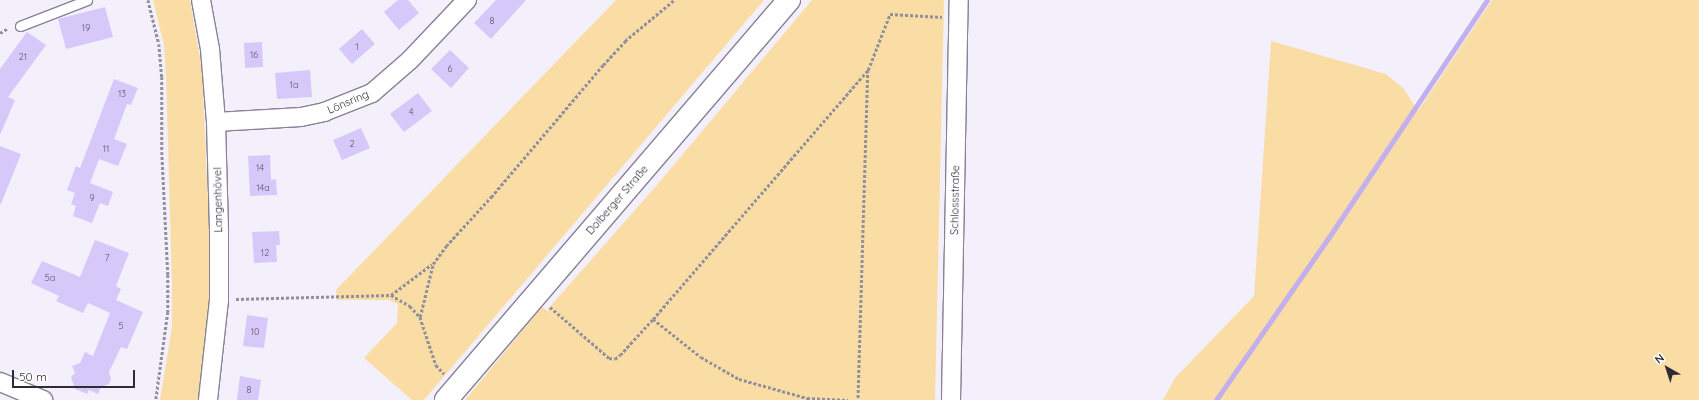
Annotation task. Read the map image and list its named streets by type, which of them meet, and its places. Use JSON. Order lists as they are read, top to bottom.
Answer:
{
  "streets": {
    "main road": ["Dolberger Straße"],
    "street": ["Lönsring", "Langenhövel", "Schlossstraße"]
  },
  "crossings": [
    ["Lönsring", "Langenhövel"]
  ],
  "house_numbers": [
    "8",
    "19",
    "1",
    "16",
    "21",
    "6",
    "1a",
    "13",
    "4",
    "2",
    "11",
    "14",
    "14a",
    "9",
    "12",
    "7",
    "5a",
    "5",
    "10",
    "8"
  ],
  "scale_bar": "50 m",
  "north": "top left"
}
